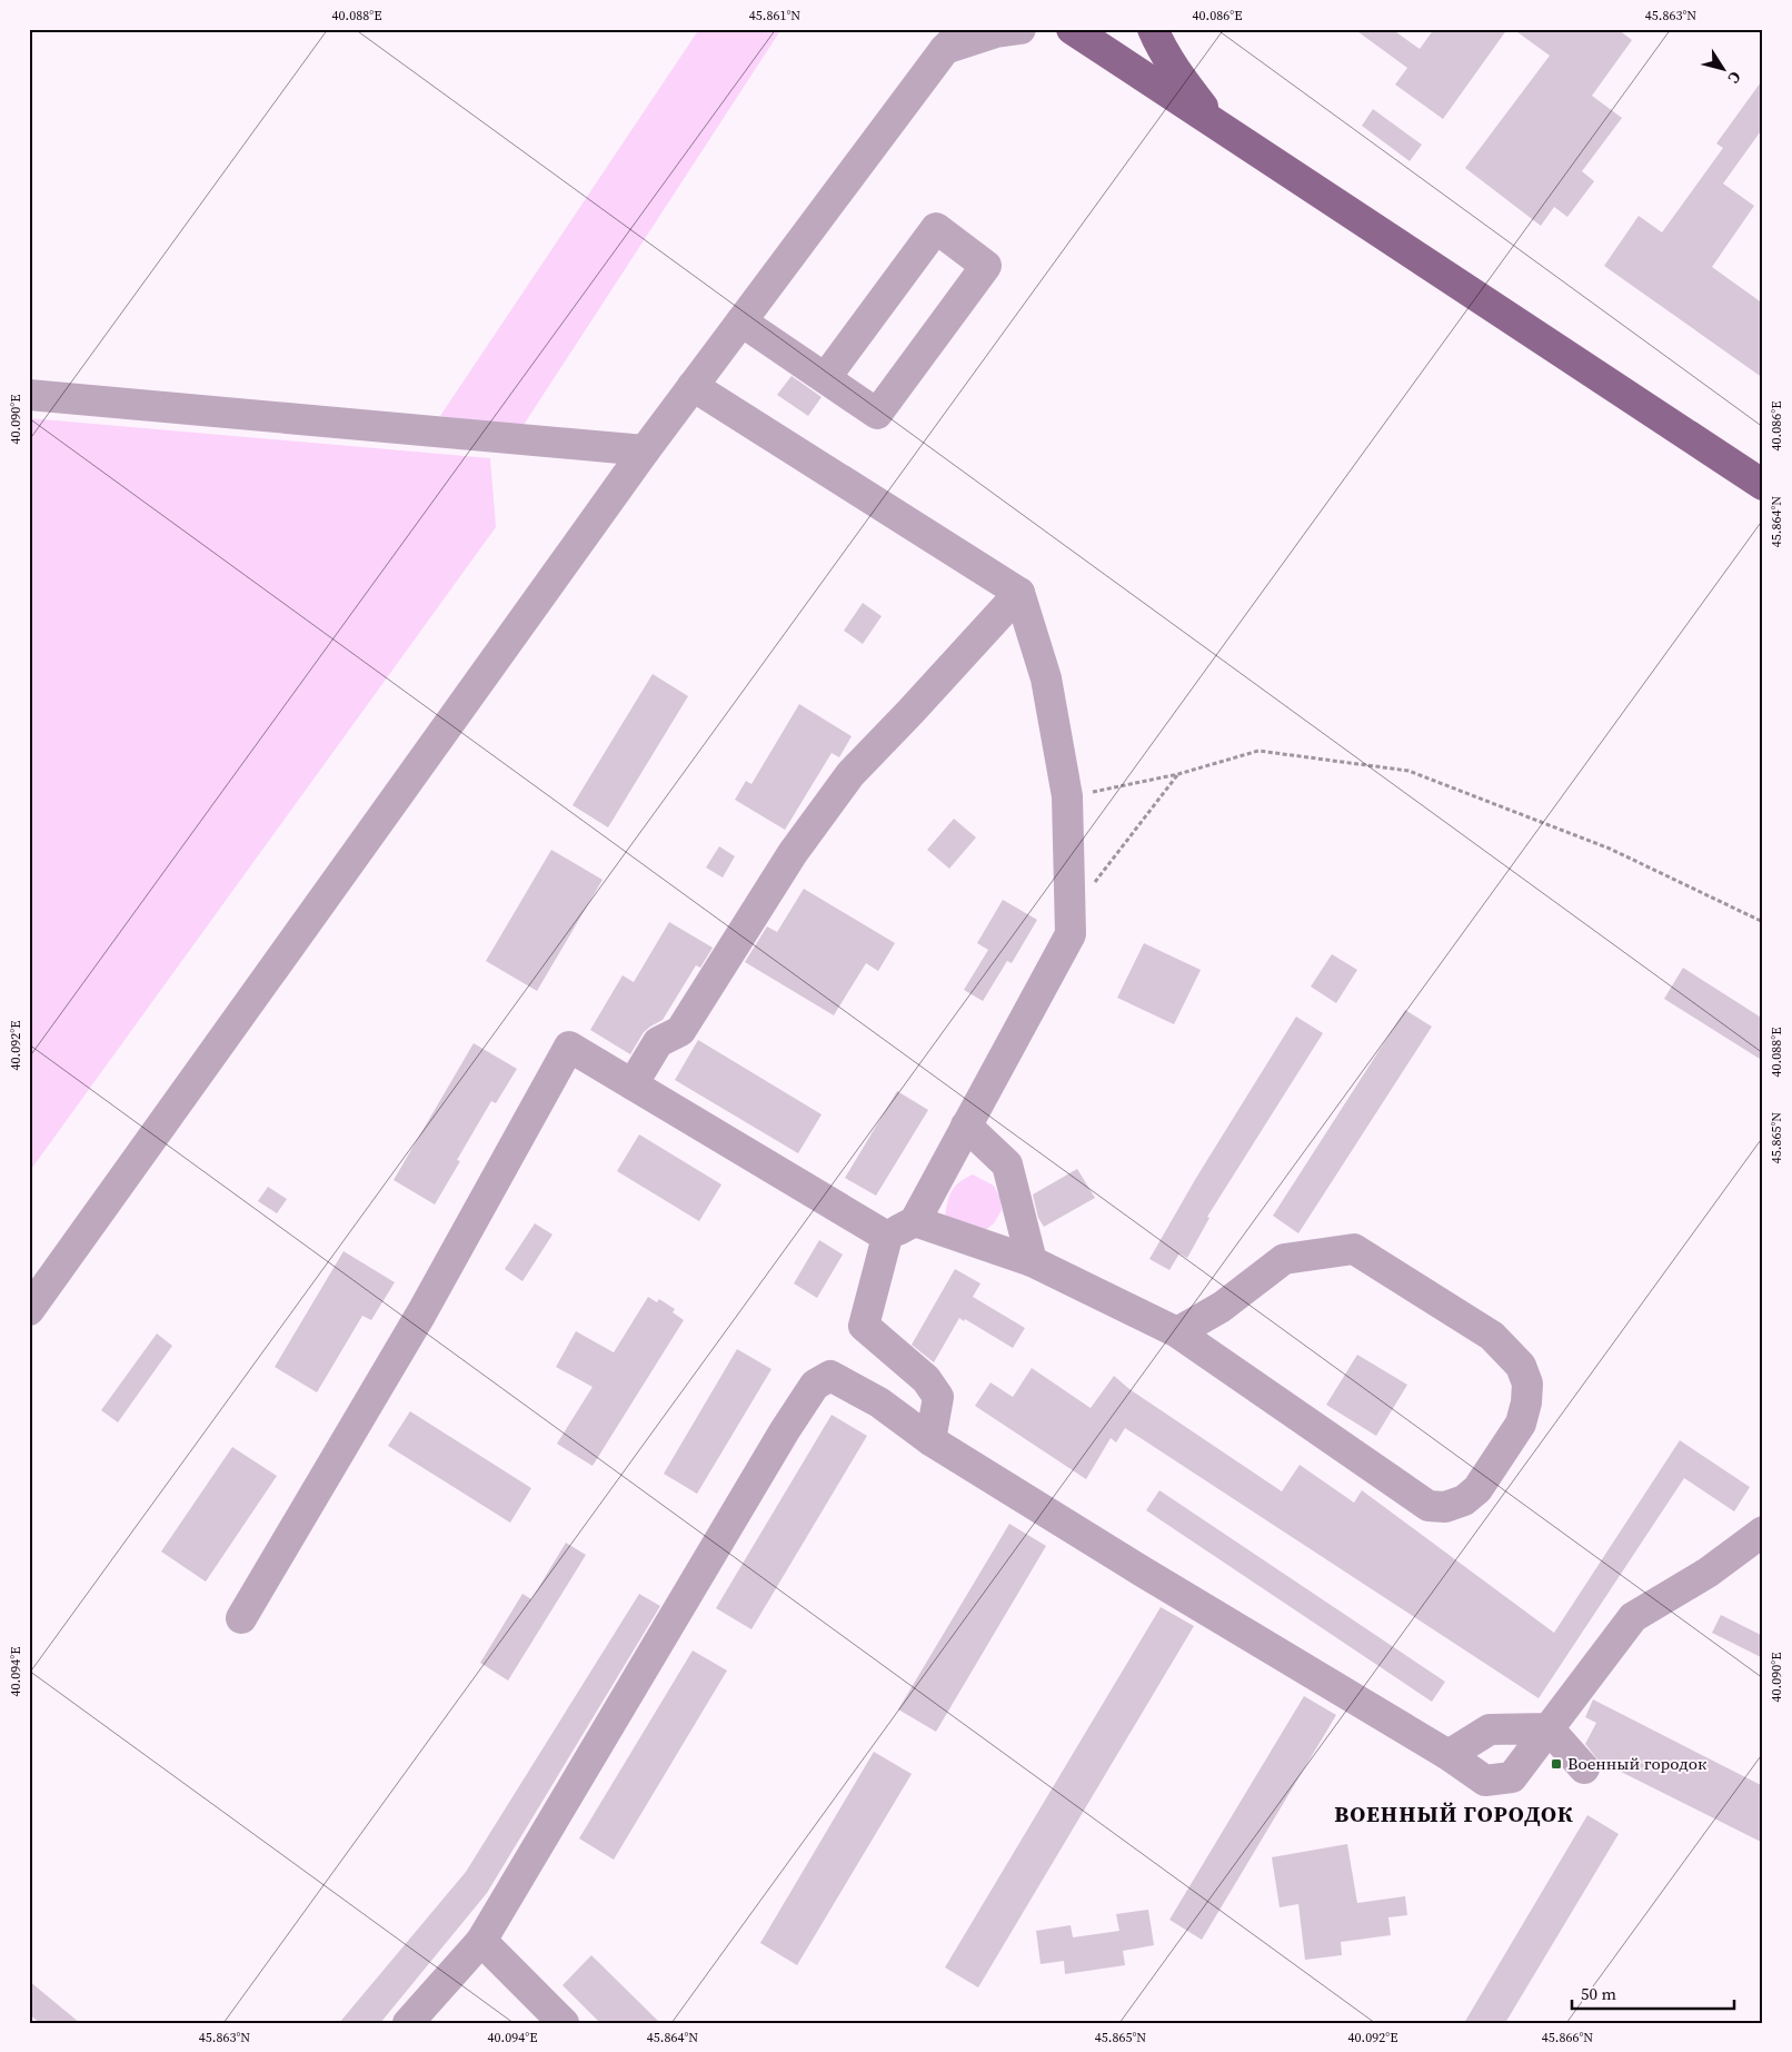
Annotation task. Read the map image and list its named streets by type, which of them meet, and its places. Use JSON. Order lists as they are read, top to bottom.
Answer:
{
  "districts": ["ВОЕННЫЙ ГОРОДОК"],
  "places": {
    "transit": ["Военный городок"]
  },
  "scale_bar": "50 m",
  "north": "bottom right",
  "coordinates": [
    "40.088°E",
    "45.861°N",
    "40.086°E",
    "45.863°N",
    "40.090°E",
    "45.864°N",
    "40.092°E",
    "45.865°N",
    "40.094°E",
    "45.866°N"
  ]
}
